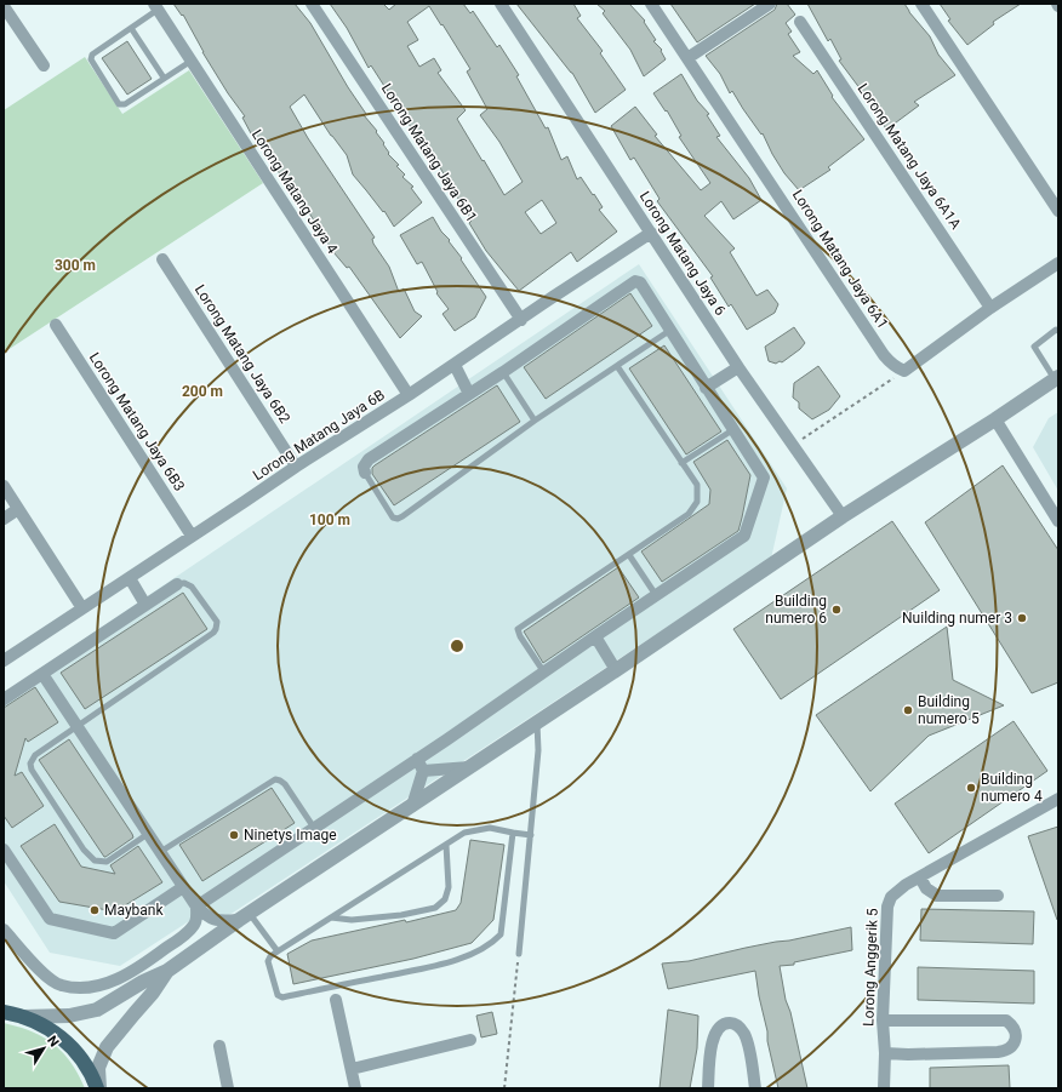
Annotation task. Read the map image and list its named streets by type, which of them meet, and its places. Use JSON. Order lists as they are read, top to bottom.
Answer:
{
  "streets": {
    "street": [
      "Lorong Matang Jaya 6B1",
      "Lorong Matang Jaya 6A1A",
      "Lorong Matang Jaya 4",
      "Lorong Matang Jaya 6",
      "Lorong Matang Jaya 6A1",
      "Lorong Matang Jaya 6B2",
      "Lorong Matang Jaya 6B3",
      "Lorong Matang Jaya 6B",
      "Lorong Anggerik 5"
    ]
  },
  "crossings": [
    ["Lorong Matang Jaya 6B1", "Lorong Matang Jaya 6B"],
    ["Lorong Matang Jaya 4", "Lorong Matang Jaya 6B"],
    ["Lorong Matang Jaya 6", "Lorong Matang Jaya 6B"],
    ["Lorong Matang Jaya 6B2", "Lorong Matang Jaya 6B"],
    ["Lorong Matang Jaya 6B3", "Lorong Matang Jaya 6B"]
  ],
  "places": [
    "Building numero 6",
    "Nuilding numer 3",
    "Building numero 5",
    "Building numero 4",
    "Ninetys Image",
    "Maybank"
  ],
  "north": "top right",
  "rings": ["300 m", "200 m", "100 m"]
}
